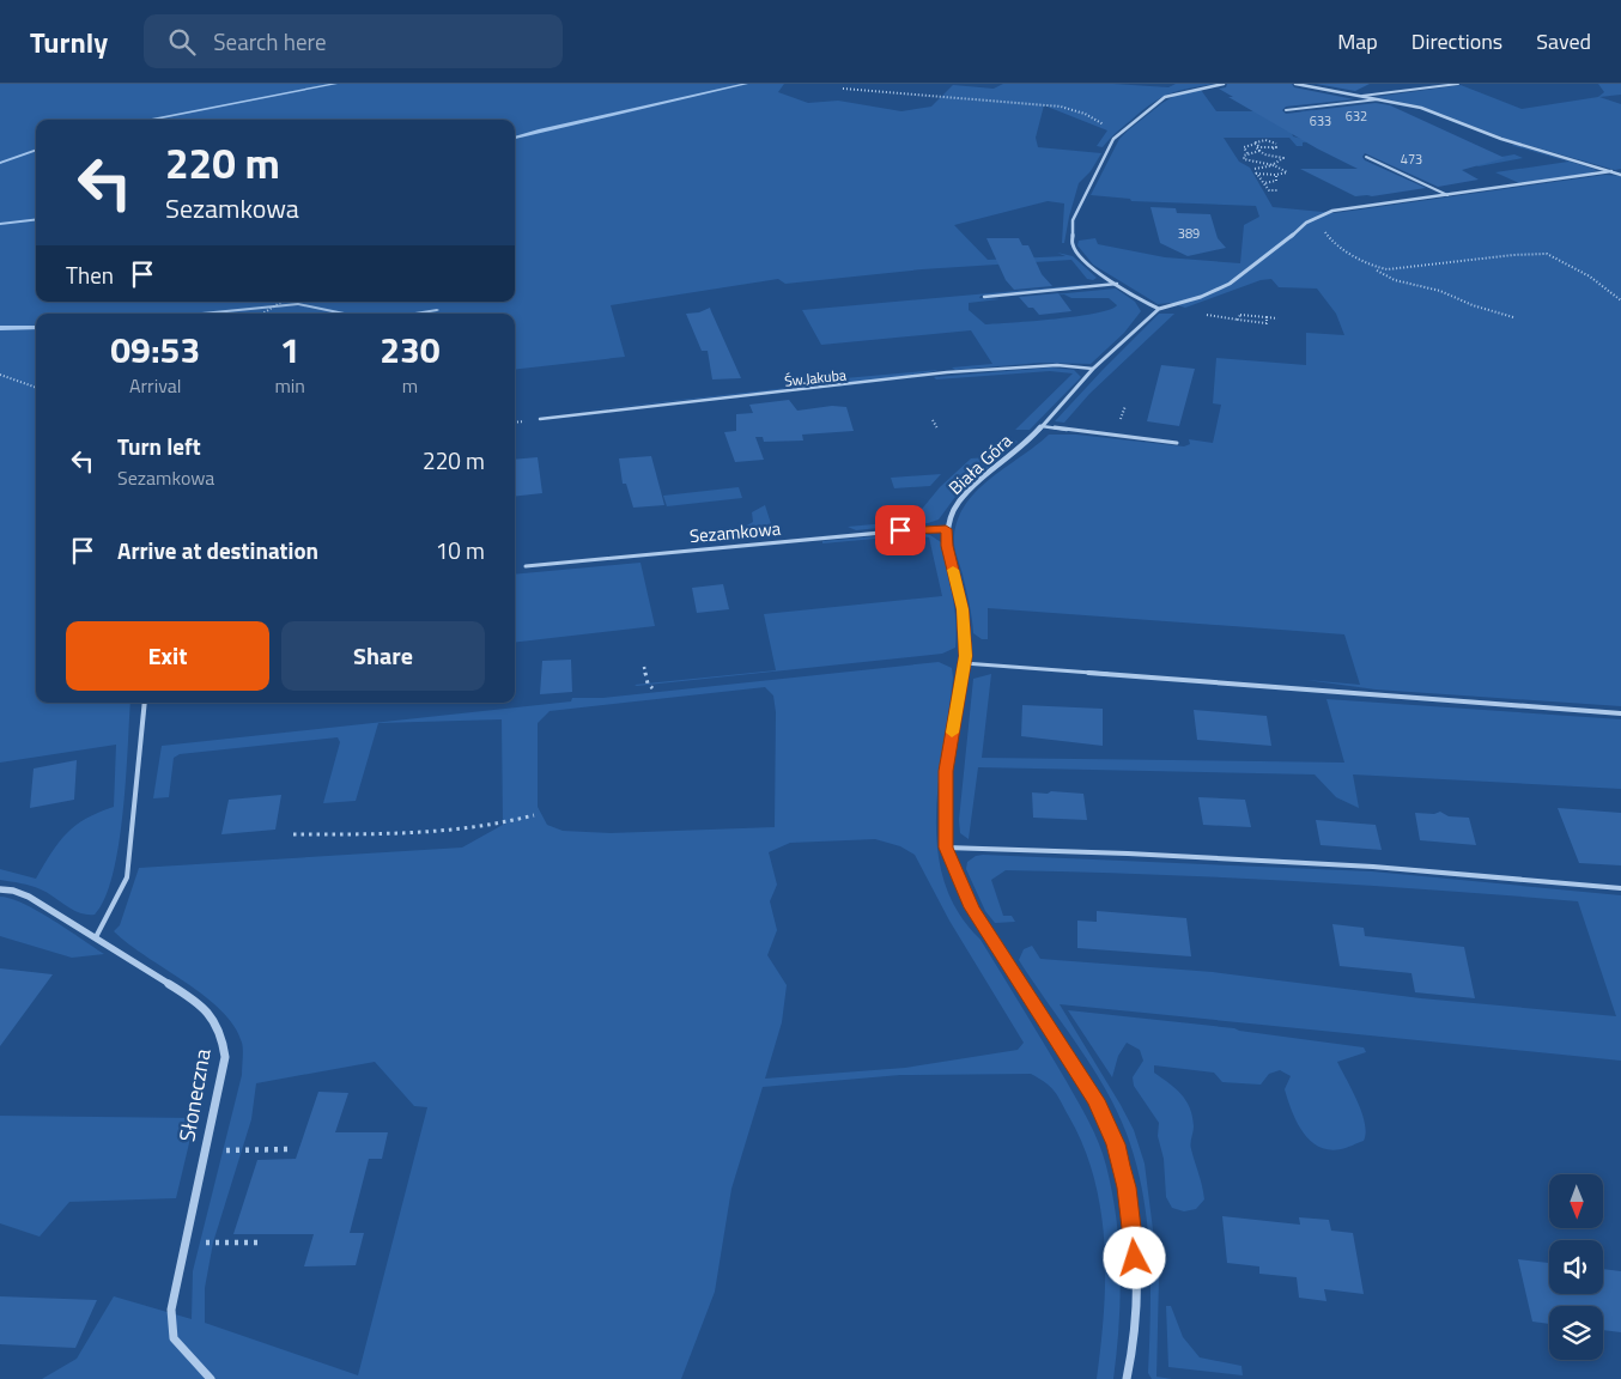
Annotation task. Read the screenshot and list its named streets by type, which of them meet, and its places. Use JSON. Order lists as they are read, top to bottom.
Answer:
{
  "streets": {
    "street": ["Biała Góra", "Słoneczna"],
    "lane": ["Św.Jakuba", "Sezamkowa"]
  },
  "crossings": [
    ["Św.Jakuba", "Biała Góra"],
    ["Biała Góra", "Sezamkowa"]
  ],
  "house_numbers": [
    "632",
    "633",
    "473",
    "389"
  ],
  "north": "bottom",
  "page": {
    "header": "Turnly",
    "search": "Search here",
    "nav": ["Map", "Directions", "Saved"],
    "turn": ["220 m", "Sezamkowa"],
    "then": "Then",
    "eta": [
      "09:53",
      "Arrival",
      "1",
      "min",
      "230",
      "m"
    ],
    "list": [
      {
        "name": "Turn left",
        "note": "Sezamkowa",
        "value": "220 m"
      },
      {
        "name": "Arrive at destination",
        "value": "10 m"
      }
    ],
    "buttons": ["Exit", "Share"]
  }
}
